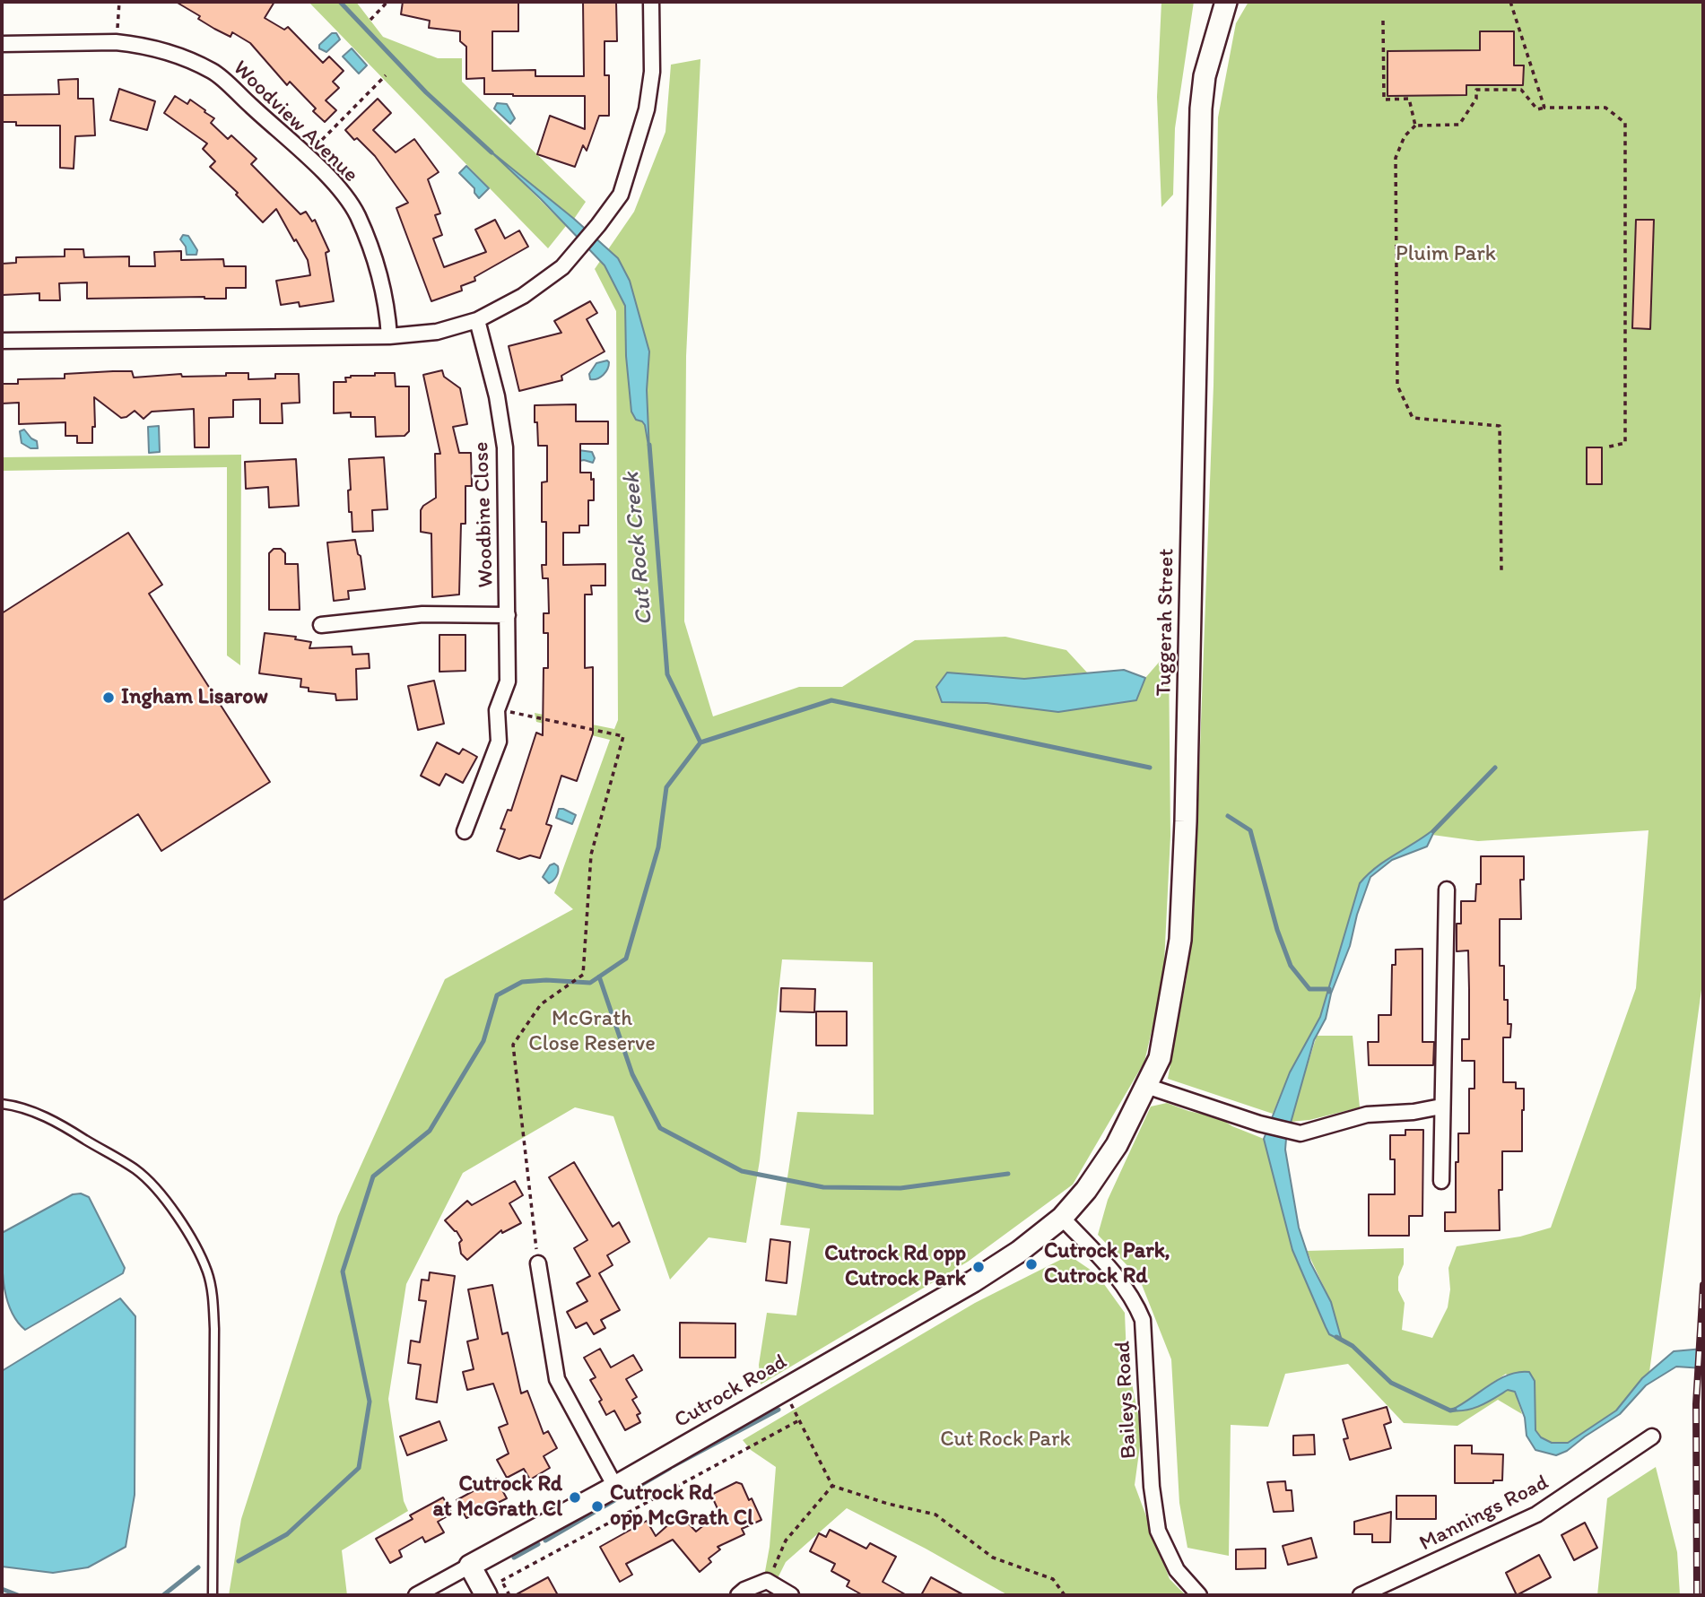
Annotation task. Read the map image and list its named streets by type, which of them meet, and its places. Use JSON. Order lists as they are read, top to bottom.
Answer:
{
  "streets": {
    "street": [
      "Woodview Avenue",
      "Woodbine Close",
      "Tuggerah Street",
      "Cutrock Road",
      "Baileys Road",
      "Mannings Road"
    ]
  },
  "crossings": [
    ["Tuggerah Street", "Cutrock Road"],
    ["Tuggerah Street", "Baileys Road"],
    ["Cutrock Road", "Baileys Road"]
  ],
  "water": ["Cut Rock Creek"],
  "parks": ["Pluim Park", "McGrath Close Reserve", "Cut Rock Park"],
  "places": [
    "Ingham Lisarow",
    "Cutrock Park, Cutrock Rd",
    "Cutrock Rd opp Cutrock Park",
    "Cutrock Rd at McGrath Cl",
    "Cutrock Rd opp McGrath Cl"
  ]
}
